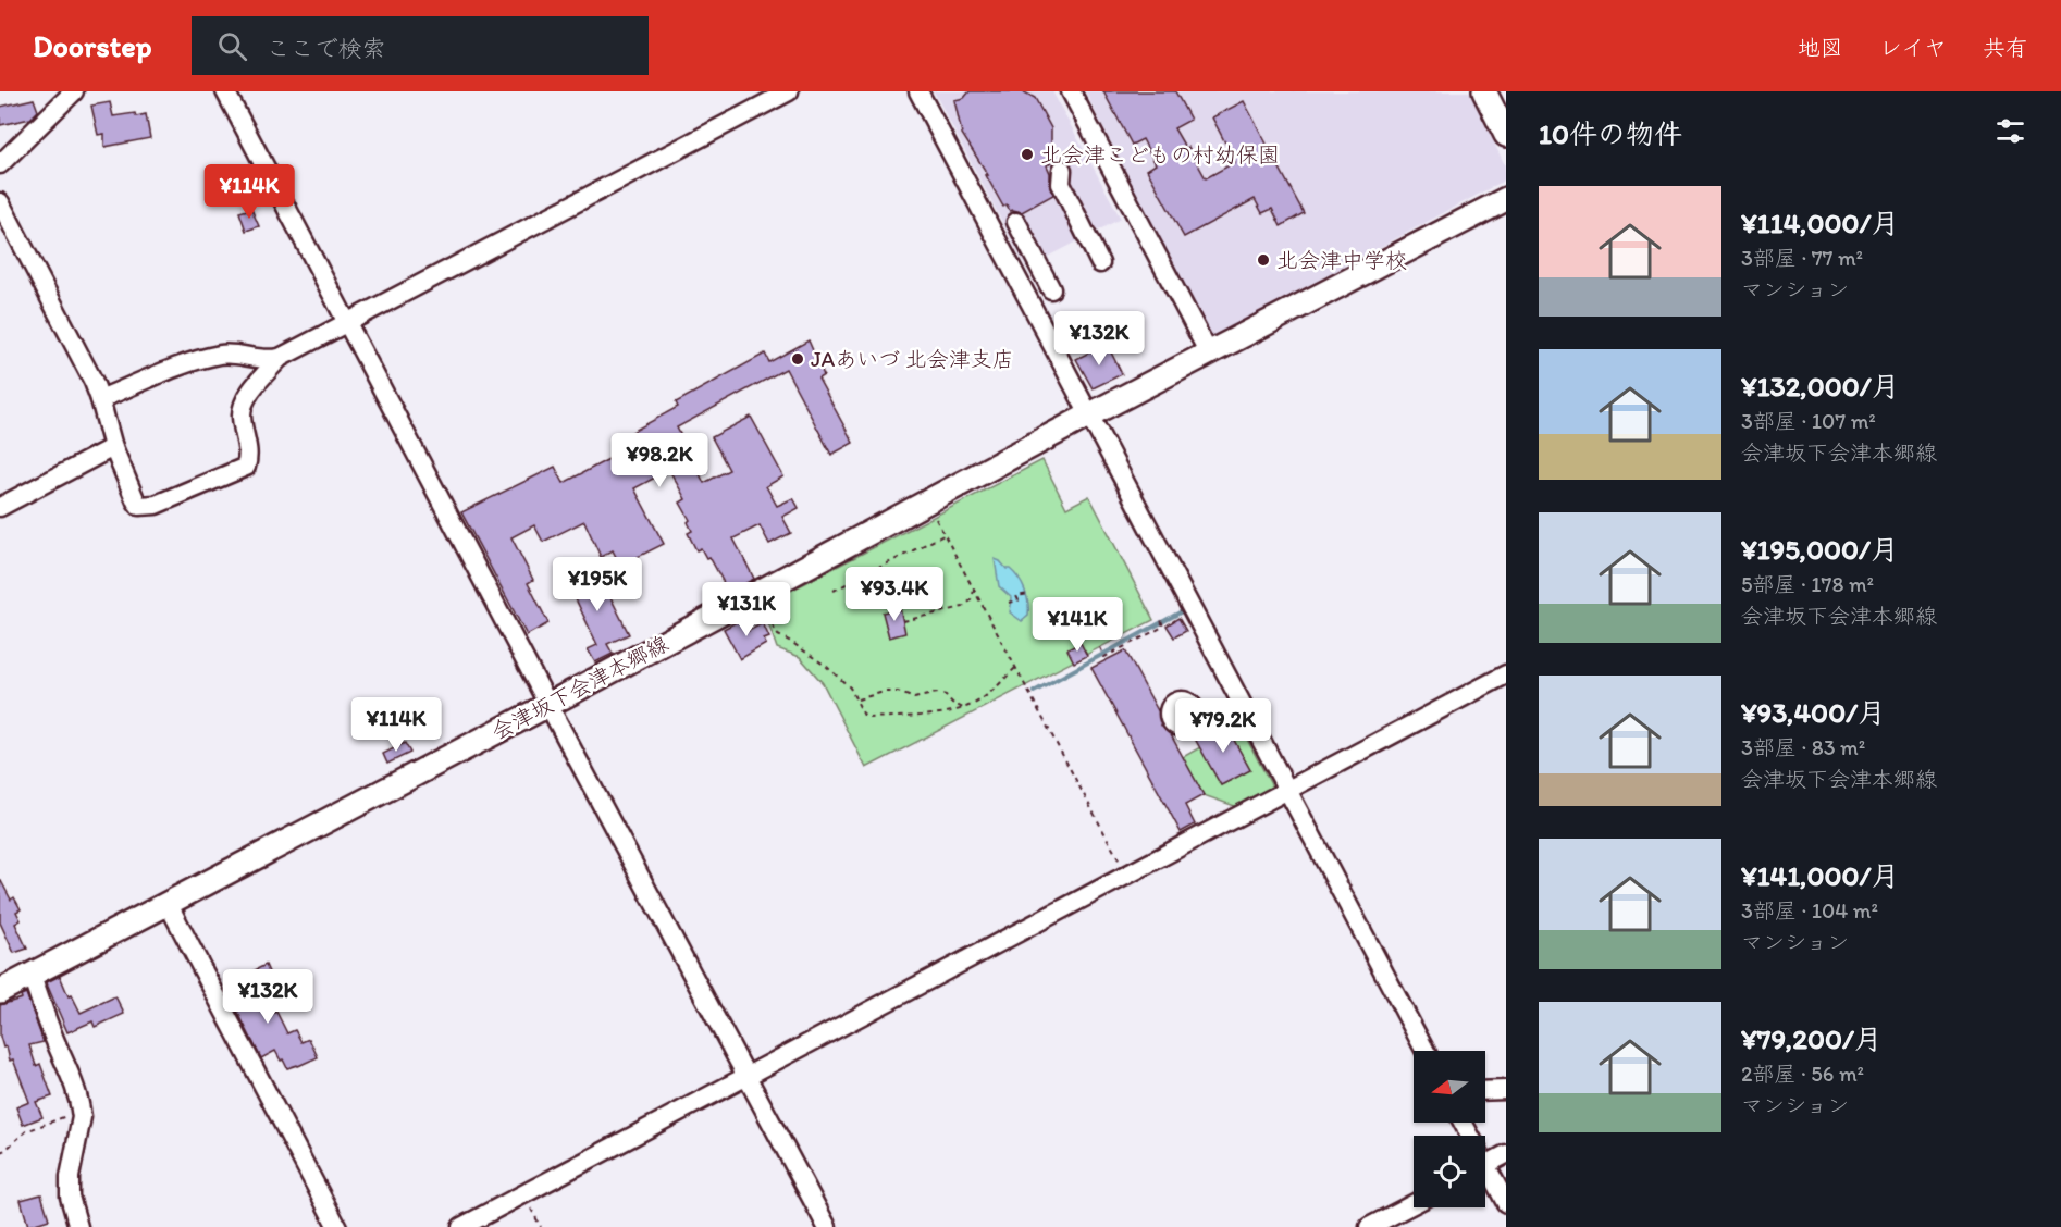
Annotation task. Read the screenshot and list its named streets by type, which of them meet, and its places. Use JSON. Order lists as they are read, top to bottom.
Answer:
{
  "streets": {
    "main road": ["会津坂下会津本郷線"]
  },
  "places": ["北会津こどもの村幼保園", "北会津中学校", "JAあいづ 北会津支店"],
  "north": "left",
  "page": {
    "header": "Doorstep",
    "search": "ここで検索",
    "nav": ["地図", "レイヤ", "共有"],
    "heading": "10件の物件",
    "price": [
      "¥114K",
      "¥132K",
      "¥98.2K",
      "¥195K",
      "¥93.4K",
      "¥131K",
      "¥141K",
      "¥114K",
      "¥79.2K",
      "¥132K"
    ],
    "list": [
      {
        "name": "¥114,000/月",
        "note": "3部屋 · 77 m² · マンション"
      },
      {
        "name": "¥132,000/月",
        "note": "3部屋 · 107 m² · 会津坂下会津本郷線"
      },
      {
        "name": "¥195,000/月",
        "note": "5部屋 · 178 m² · 会津坂下会津本郷線"
      },
      {
        "name": "¥93,400/月",
        "note": "3部屋 · 83 m² · 会津坂下会津本郷線"
      },
      {
        "name": "¥141,000/月",
        "note": "3部屋 · 104 m² · マンション"
      },
      {
        "name": "¥79,200/月",
        "note": "2部屋 · 56 m² · マンション"
      }
    ]
  }
}
